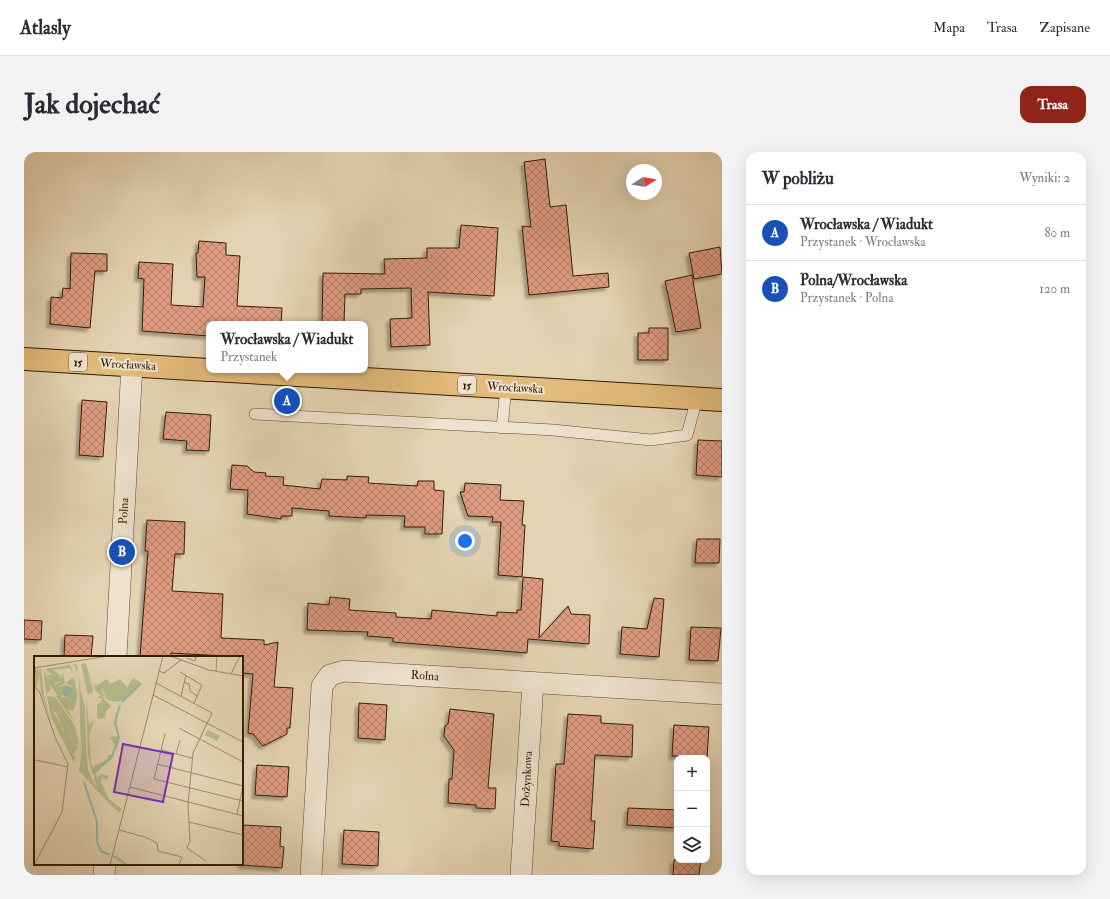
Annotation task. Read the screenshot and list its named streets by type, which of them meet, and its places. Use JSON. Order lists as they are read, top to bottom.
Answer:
{
  "streets": {
    "main road": ["15", "Wrocławska"],
    "street": ["Polna", "Rolna", "Dożynkowa"]
  },
  "crossings": [
    ["Wrocławska", "Polna"],
    ["Rolna", "Dożynkowa"]
  ],
  "north": "right",
  "page": {
    "header": "Atlasly",
    "nav": ["Mapa", "Trasa", "Zapisane"],
    "buttons": "Trasa",
    "title": "Jak dojechać",
    "heading": ["W pobliżu", "Wyniki: 2"],
    "list": [
      {
        "mark": "A",
        "name": "Wrocławska / Wiadukt",
        "note": "Przystanek · Wrocławska",
        "value": "80 m"
      },
      {
        "mark": "B",
        "name": "Polna/Wrocławska",
        "note": "Przystanek · Polna",
        "value": "120 m"
      }
    ],
    "popup": ["Wrocławska / Wiadukt", "Przystanek"],
    "pins": ["A", "B"],
    "map_buttons": ["+", "−"]
  }
}
